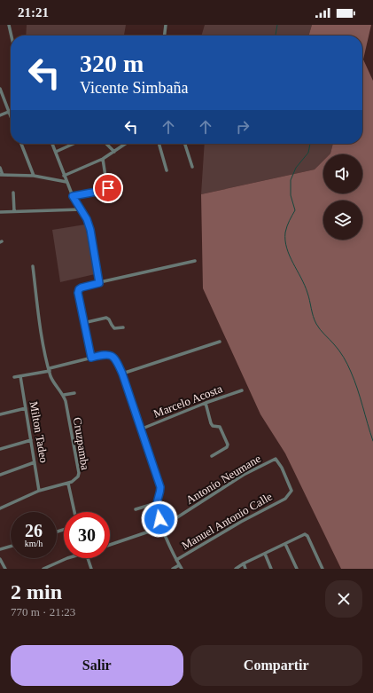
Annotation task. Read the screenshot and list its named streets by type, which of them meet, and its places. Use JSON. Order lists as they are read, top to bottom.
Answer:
{
  "streets": {
    "street": [
      "Marcelo Acosta",
      "Milton Tadeo",
      "Cruzpamba",
      "Antonio Neumane",
      "Manuel Antonio Calle"
    ]
  },
  "crossings": [
    ["Antonio Neumane", "Manuel Antonio Calle"]
  ],
  "page": {
    "status": "21:21",
    "turn": ["320 m", "Vicente Simbaña"],
    "speed": "26 km/h",
    "limit": "30",
    "heading": ["2 min", "770 m · 21:23"],
    "buttons": ["Salir", "Compartir"]
  }
}
